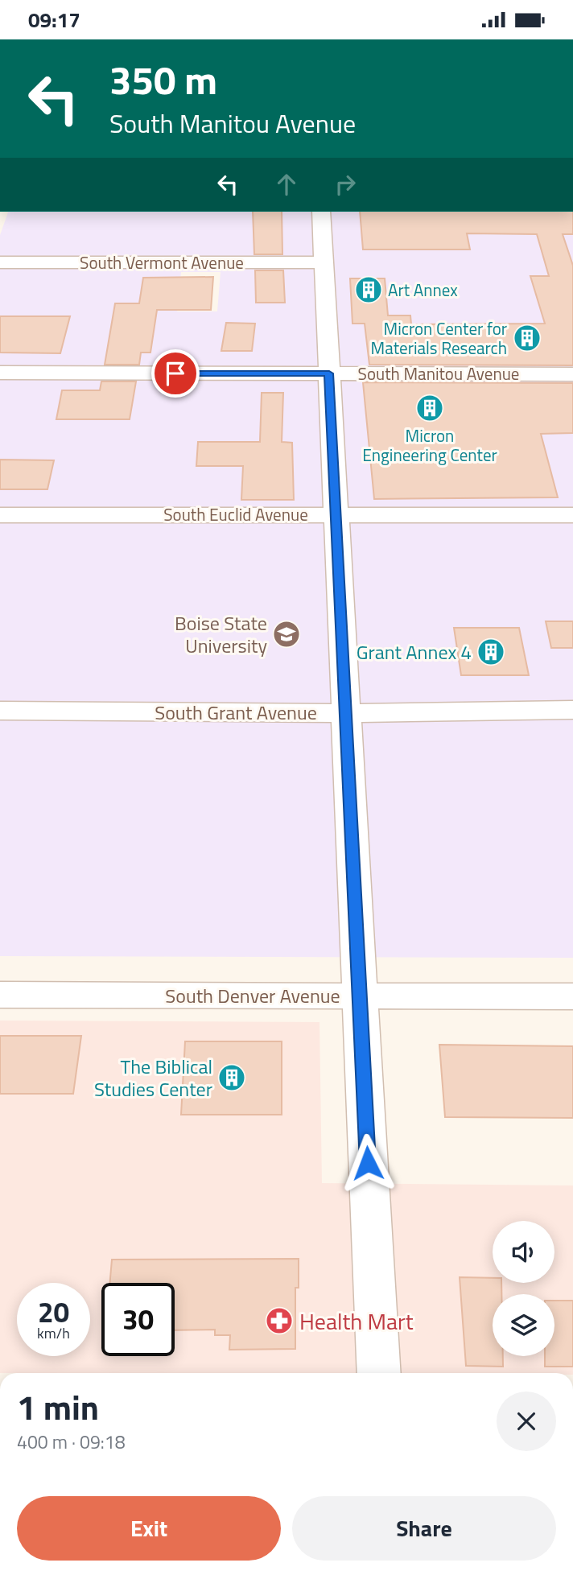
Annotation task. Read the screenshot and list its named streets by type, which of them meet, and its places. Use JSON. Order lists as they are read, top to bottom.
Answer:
{
  "streets": {
    "street": [
      "South Vermont Avenue",
      "South Manitou Avenue",
      "South Euclid Avenue",
      "South Grant Avenue",
      "South Denver Avenue"
    ]
  },
  "places": {
    "building": [
      "Art Annex",
      "Micron Center for Materials Research",
      "Micron Engineering Center",
      "Grant Annex 4",
      "The Biblical Studies Center"
    ],
    "school or university": ["Boise State University"],
    "pharmacy": ["Health Mart"]
  },
  "page": {
    "status": "09:17",
    "turn": ["350 m", "South Manitou Avenue"],
    "speed": "20 km/h",
    "limit": "30",
    "heading": ["1 min", "400 m · 09:18"],
    "buttons": ["Exit", "Share"]
  }
}
